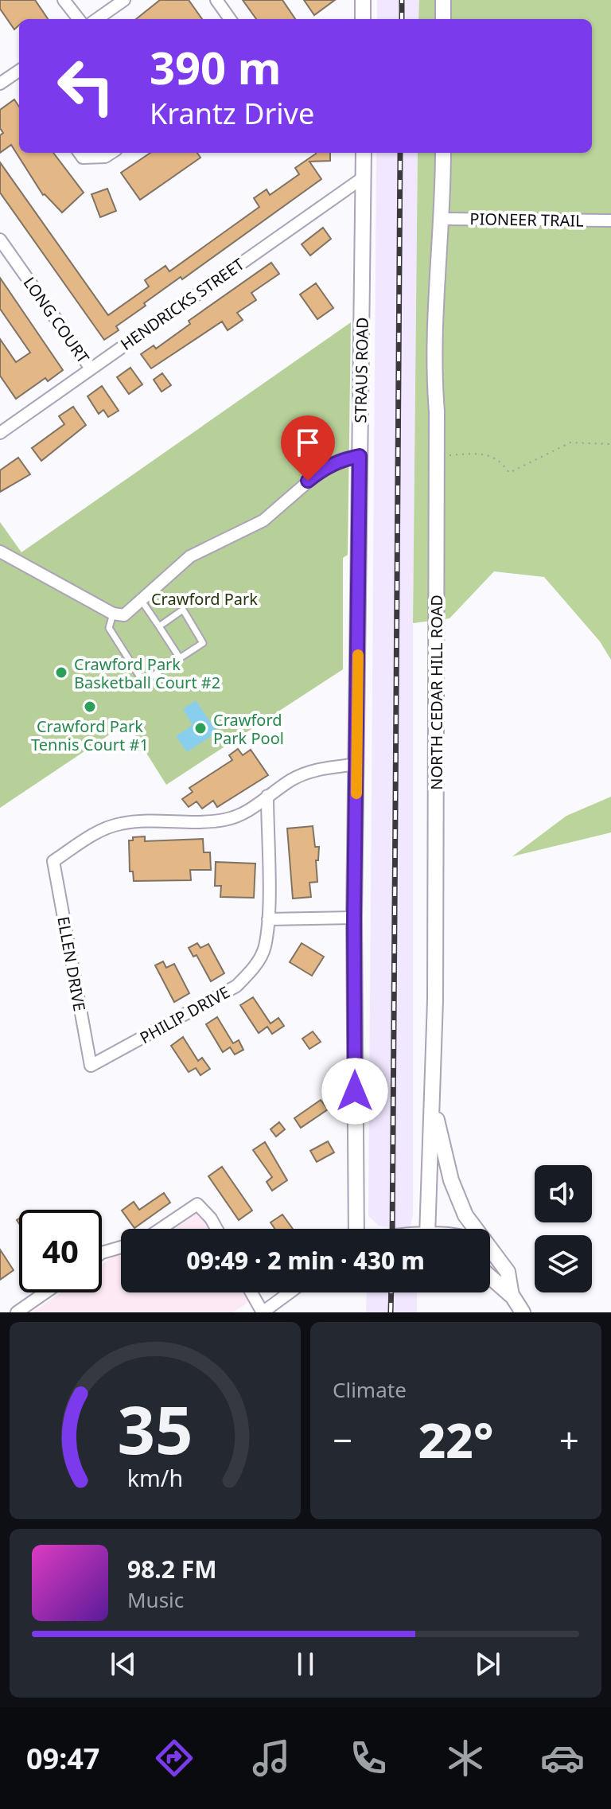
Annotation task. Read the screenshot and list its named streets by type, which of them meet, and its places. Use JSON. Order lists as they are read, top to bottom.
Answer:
{
  "streets": {
    "street": [
      "PIONEER TRAIL",
      "HENDRICKS STREET",
      "LONG COURT",
      "STRAUS ROAD",
      "NORTH CEDAR HILL ROAD",
      "ELLEN DRIVE",
      "PHILIP DRIVE"
    ]
  },
  "crossings": [
    ["PIONEER TRAIL", "NORTH CEDAR HILL ROAD"],
    ["HENDRICKS STREET", "LONG COURT"],
    ["HENDRICKS STREET", "STRAUS ROAD"],
    ["ELLEN DRIVE", "PHILIP DRIVE"]
  ],
  "parks": ["Crawford Park"],
  "places": ["Crawford Park Basketball Court #2", "Crawford Park Tennis Court #1", "Crawford Park Pool"],
  "page": {
    "turn": ["390 m", "Krantz Drive"],
    "limit": "40",
    "trip": "09:49 · 2 min · 430 m",
    "tile": "Climate",
    "heat": ["−", "22°", "+"],
    "song": ["98.2 FM", "Music"],
    "tabs": "09:47",
    "gauge": ["35", "km/h"]
  }
}
